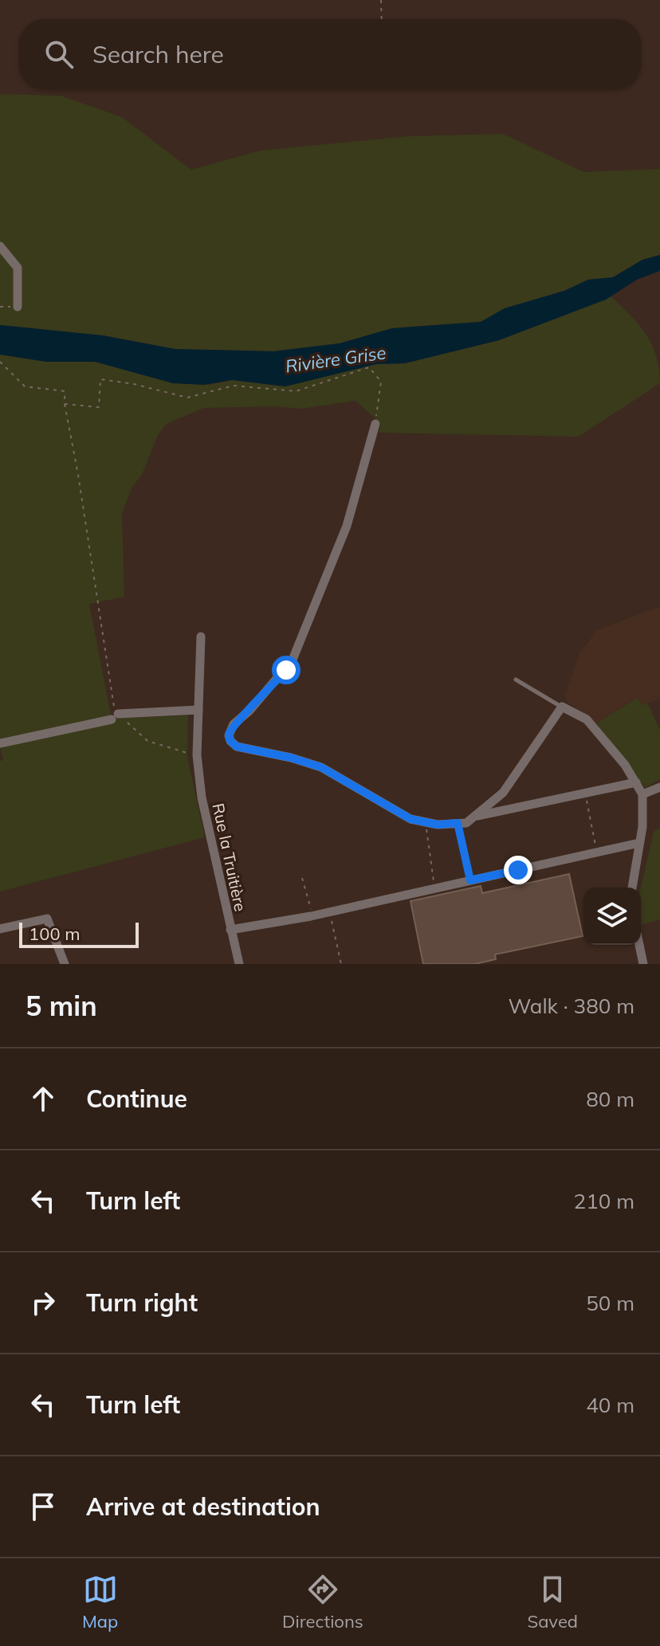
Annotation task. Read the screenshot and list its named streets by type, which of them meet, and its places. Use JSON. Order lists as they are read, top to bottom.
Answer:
{
  "streets": {
    "street": ["Rue la Truitière"]
  },
  "water": ["Rivière Grise"],
  "scale_bar": "100 m",
  "page": {
    "search": "Search here",
    "scale": "100 m",
    "heading": ["5 min", "Walk · 380 m"],
    "list": [
      ["Continue", "80 m"],
      ["Turn left", "210 m"],
      ["Turn right", "50 m"],
      ["Turn left", "40 m"],
      "Arrive at destination"
    ],
    "nav": ["Map", "Directions", "Saved"]
  }
}
